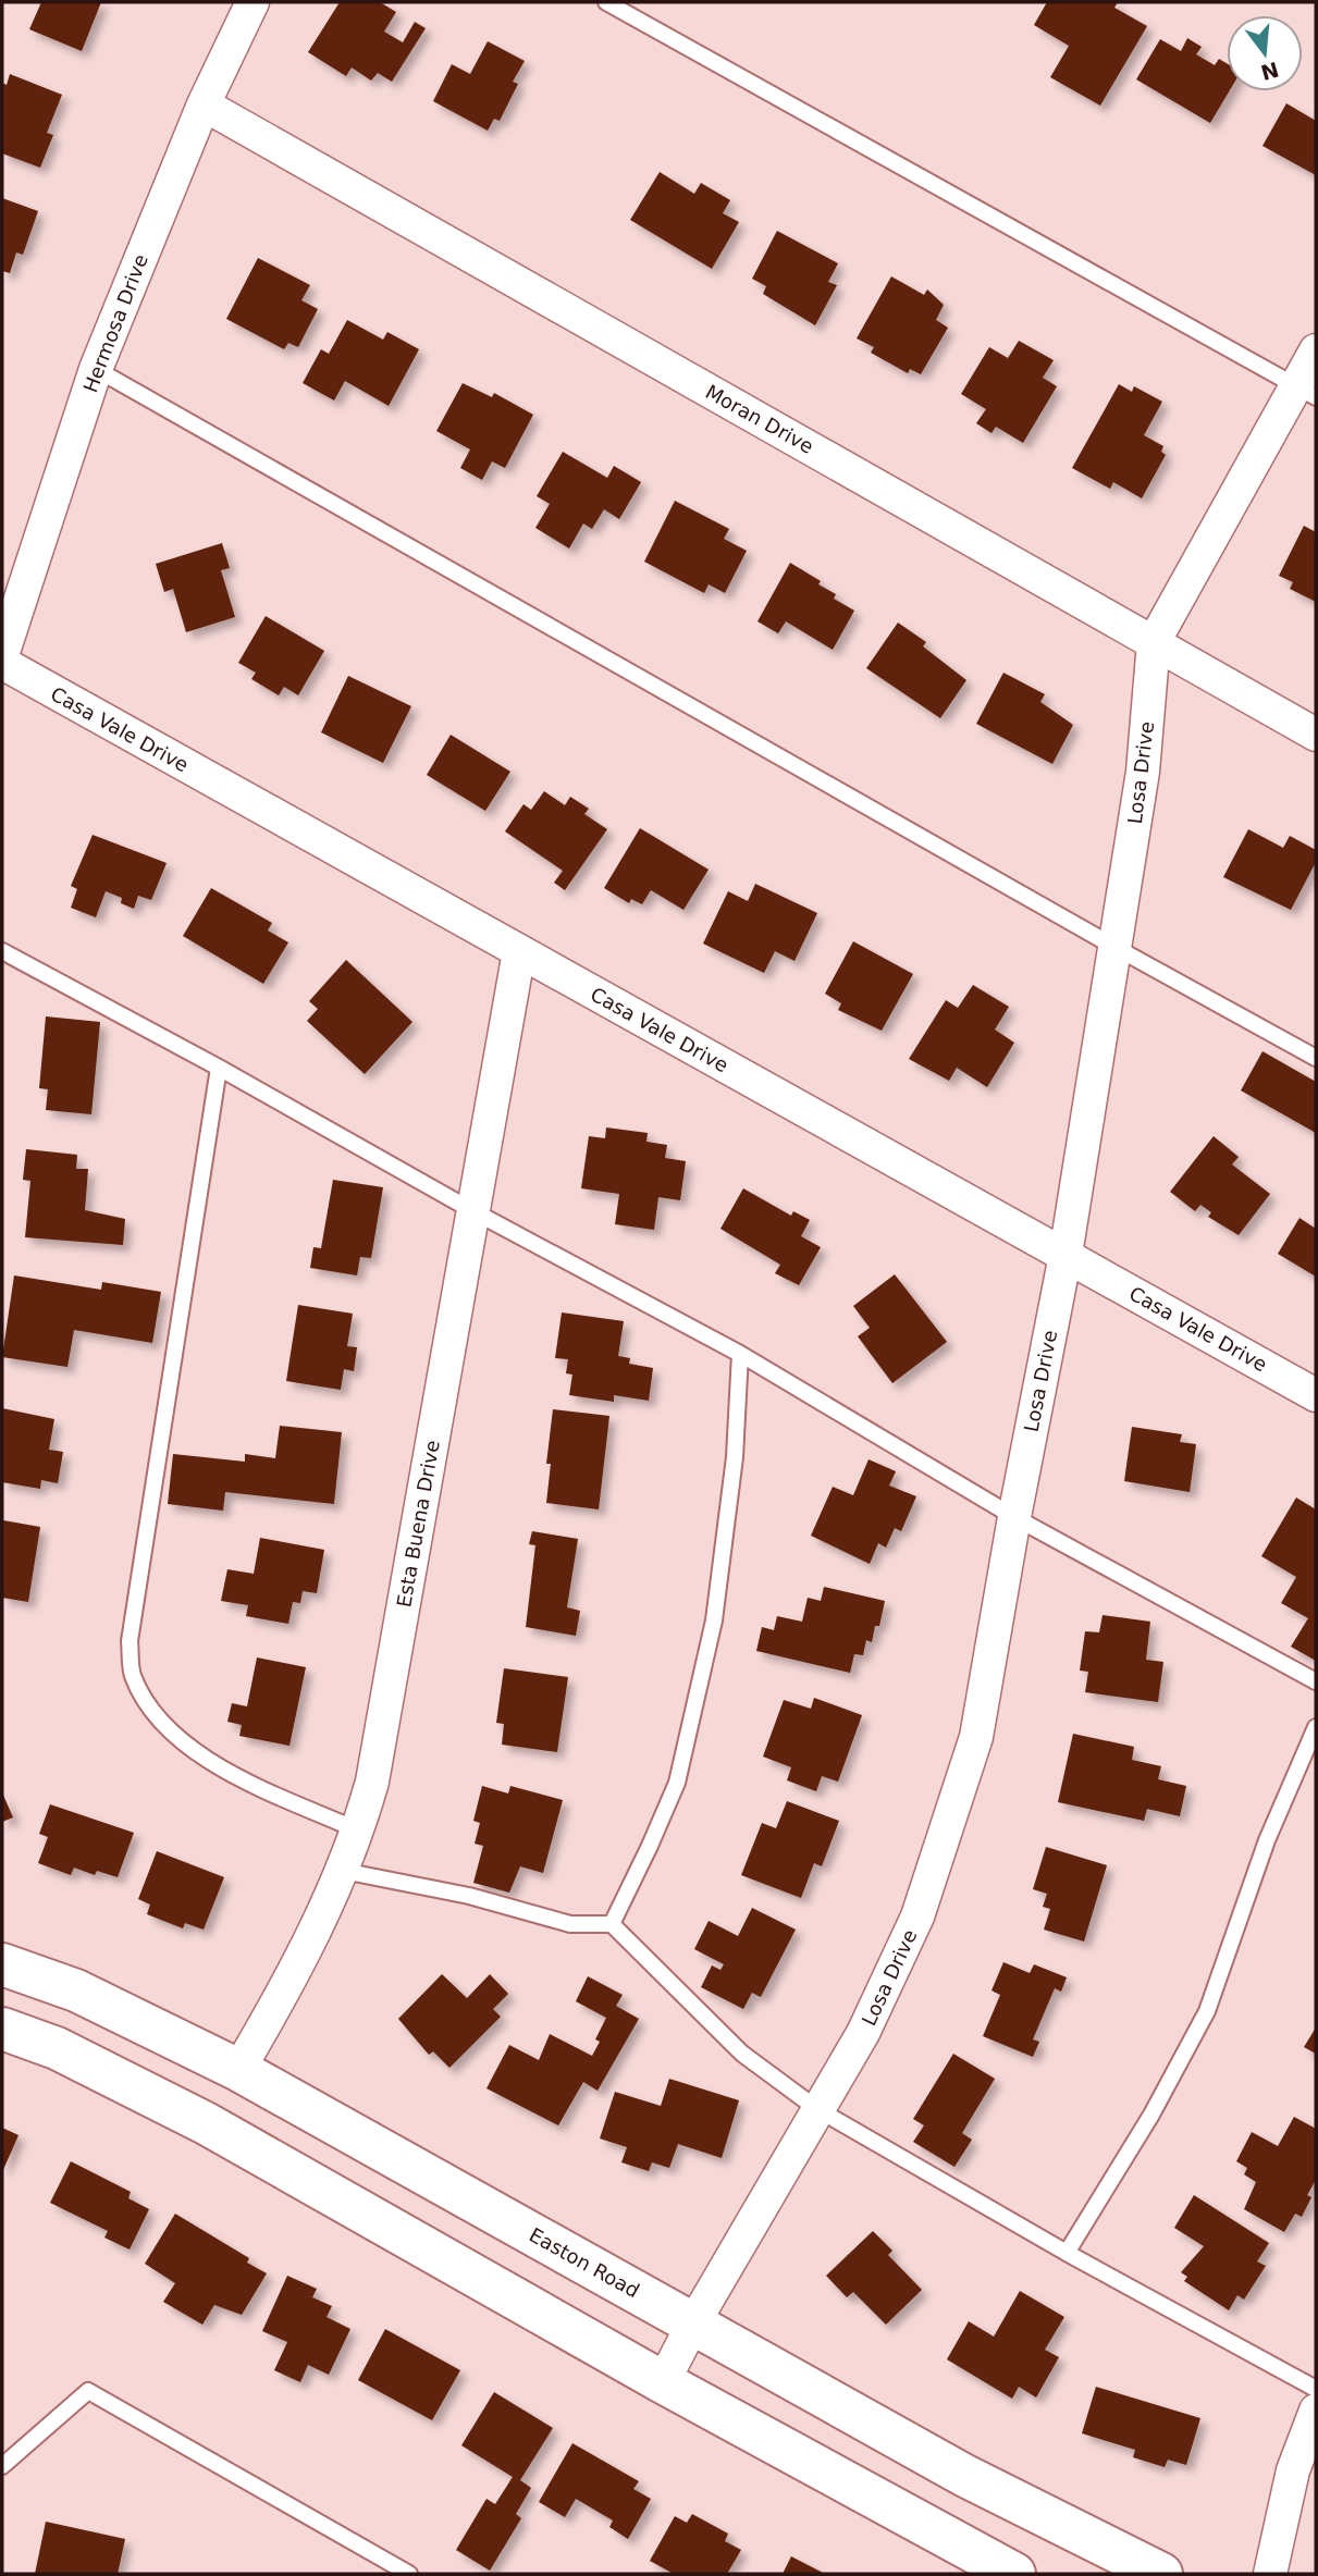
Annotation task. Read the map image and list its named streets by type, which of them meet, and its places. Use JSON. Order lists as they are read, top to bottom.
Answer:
{
  "streets": {
    "main road": ["Easton Road"],
    "street": [
      "Hermosa Drive",
      "Moran Drive",
      "Casa Vale Drive",
      "Losa Drive",
      "Esta Buena Drive"
    ]
  },
  "crossings": [
    ["Hermosa Drive", "Moran Drive"],
    ["Moran Drive", "Losa Drive"],
    ["Casa Vale Drive", "Losa Drive"],
    ["Casa Vale Drive", "Esta Buena Drive"],
    ["Losa Drive", "Easton Road"],
    ["Esta Buena Drive", "Easton Road"]
  ],
  "north": "bottom"
}
